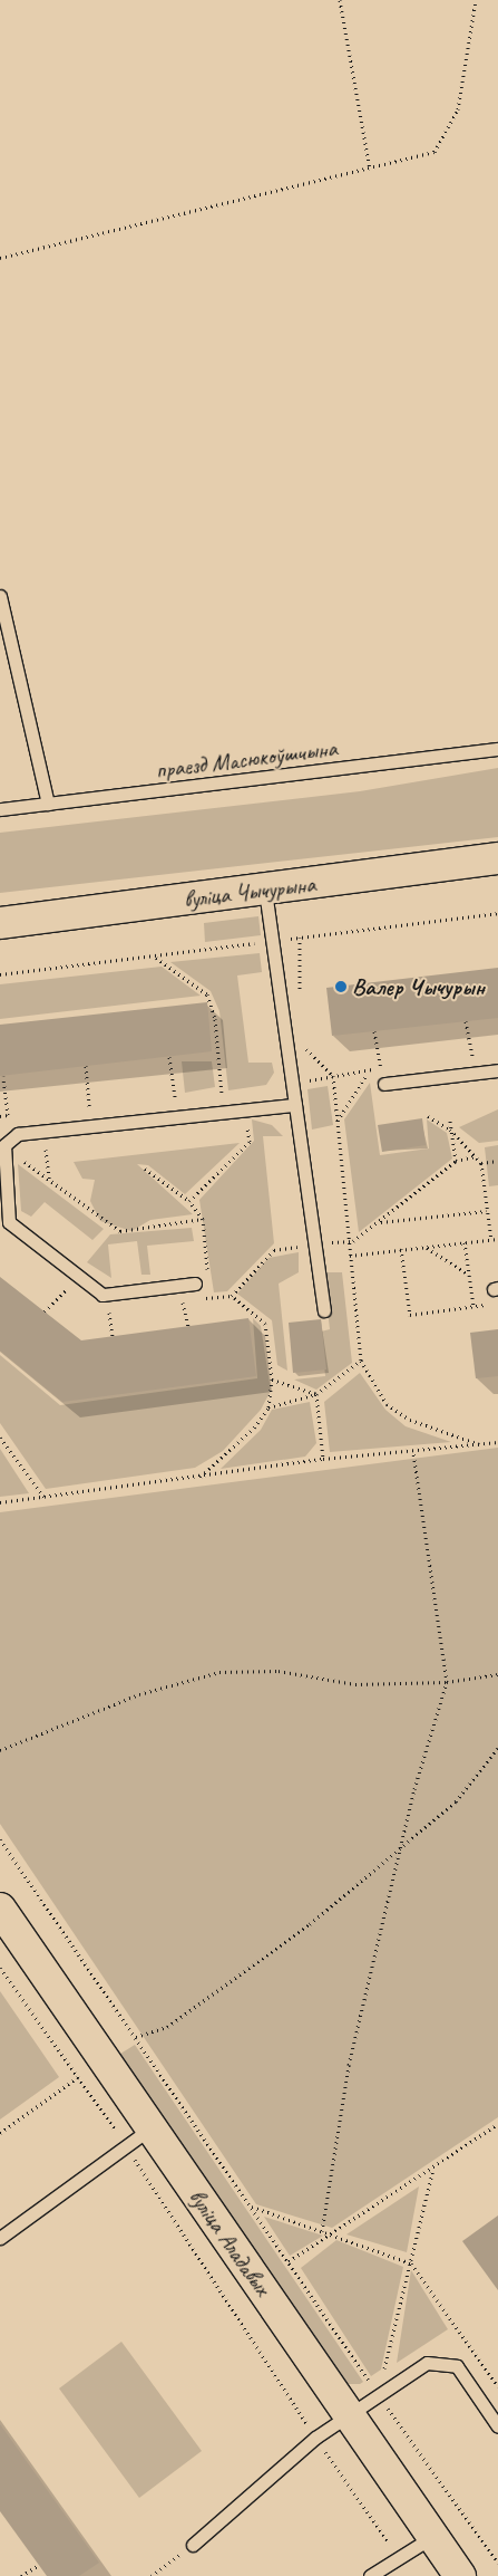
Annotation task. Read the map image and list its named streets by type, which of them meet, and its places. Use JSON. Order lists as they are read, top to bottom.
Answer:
{
  "streets": {
    "street": ["вуліца Чычурына", "вуліца Аладавых"],
    "lane": ["праезд Масюкоўшчына"]
  },
  "places": ["Валер Чычурын"]
}
